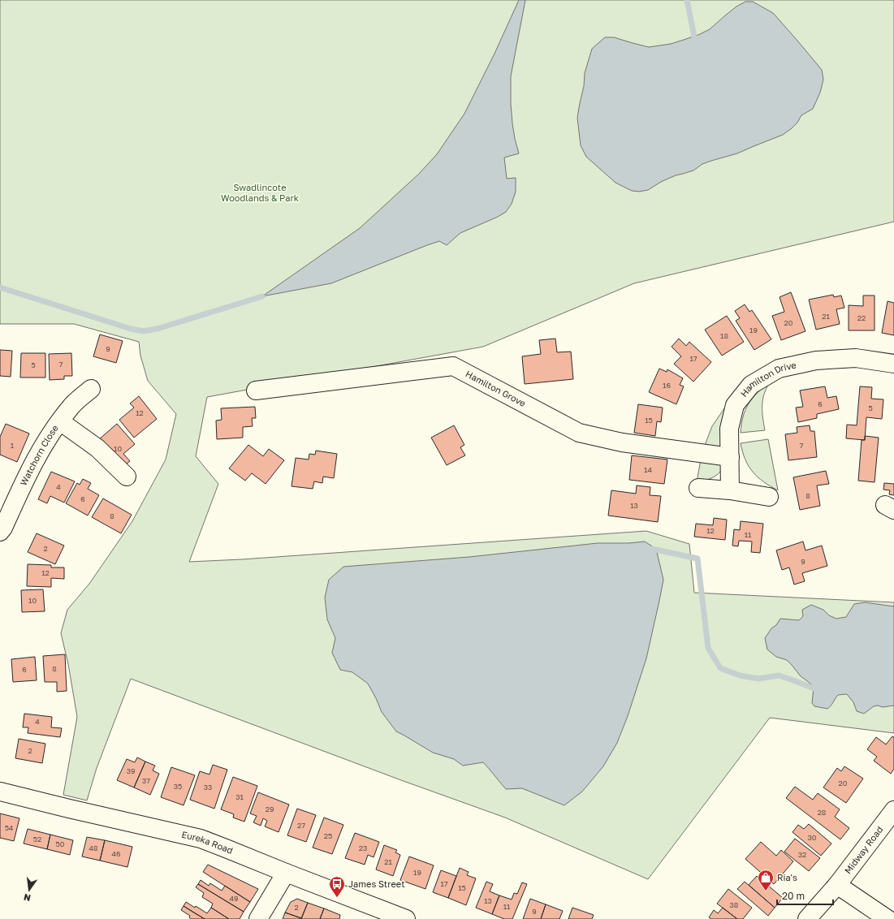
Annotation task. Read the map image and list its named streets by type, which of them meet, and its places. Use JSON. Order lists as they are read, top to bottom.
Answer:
{
  "streets": {
    "street": [
      "Hamilton Drive",
      "Hamilton Grove",
      "Watchorn Close",
      "Eureka Road",
      "Midway Road"
    ]
  },
  "crossings": [
    ["Hamilton Drive", "Hamilton Grove"]
  ],
  "parks": ["Swadlincote Woodlands & Park"],
  "places": {
    "shop": ["Ria's"],
    "bus stop": ["James Street"]
  },
  "house_numbers": [
    "21",
    "22",
    "20",
    "19",
    "18",
    "9",
    "17",
    "7",
    "5",
    "16",
    "6",
    "5",
    "12",
    "15",
    "1",
    "7",
    "10",
    "14",
    "4",
    "8",
    "6",
    "13",
    "8",
    "12",
    "11",
    "2",
    "9",
    "12",
    "10",
    "8",
    "6",
    "4",
    "2",
    "39",
    "37",
    "20",
    "35",
    "33",
    "31",
    "29",
    "28",
    "27",
    "54",
    "25",
    "30",
    "52",
    "50",
    "48",
    "23",
    "46",
    "32",
    "21",
    "19",
    "17",
    "15",
    "49",
    "13",
    "38",
    "11",
    "2",
    "9"
  ],
  "scale_bar": "20 m",
  "north": "bottom"
}
